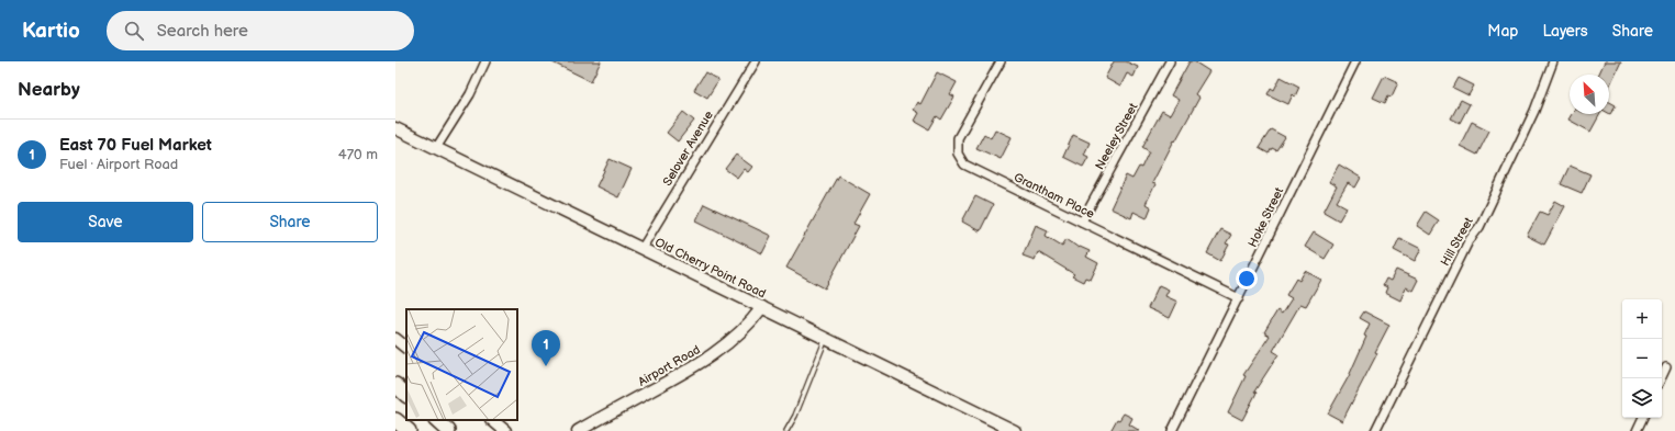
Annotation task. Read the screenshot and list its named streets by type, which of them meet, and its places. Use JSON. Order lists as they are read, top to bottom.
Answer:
{
  "streets": {
    "street": [
      "Neeley Street",
      "Selover Avenue",
      "Grantham Place",
      "Hoke Street",
      "Hill Street",
      "Old Cherry Point Road",
      "Airport Road"
    ]
  },
  "crossings": [
    ["Neeley Street", "Grantham Place"],
    ["Selover Avenue", "Old Cherry Point Road"],
    ["Grantham Place", "Hoke Street"],
    ["Old Cherry Point Road", "Airport Road"]
  ],
  "north": "top left",
  "page": {
    "header": "Kartio",
    "search": "Search here",
    "nav": ["Map", "Layers", "Share"],
    "heading": "Nearby",
    "list": [
      {
        "mark": "1",
        "name": "East 70 Fuel Market",
        "note": "Fuel · Airport Road",
        "value": "470 m"
      }
    ],
    "buttons": ["Save", "Share"],
    "map_buttons": ["+", "−"],
    "pins": "1"
  }
}
